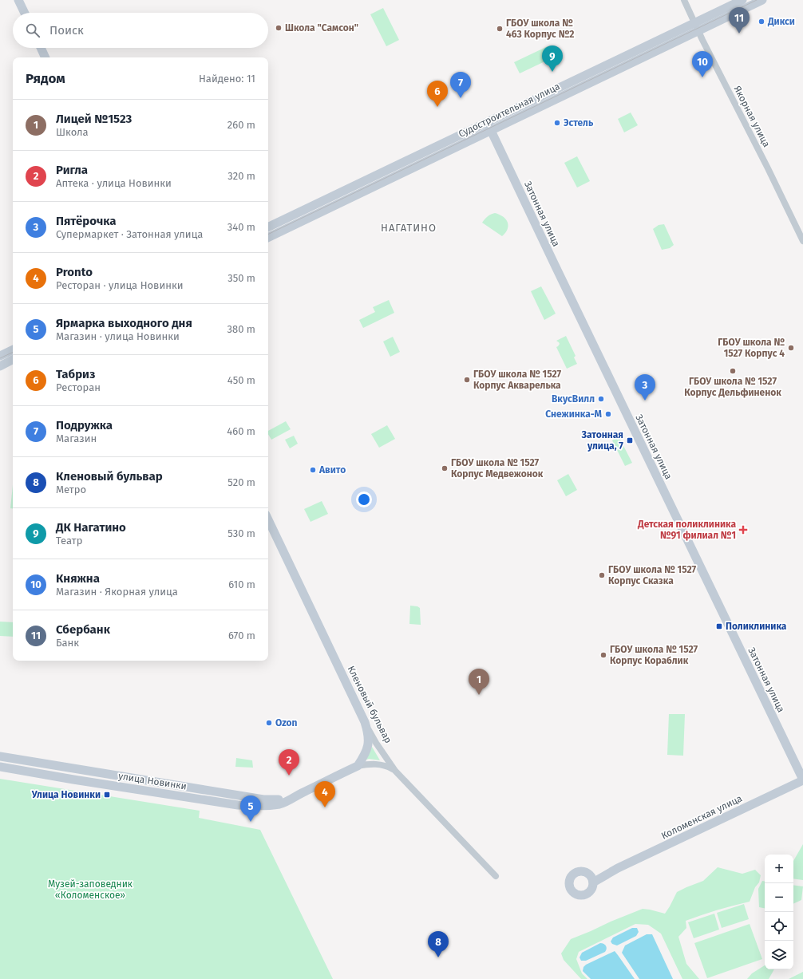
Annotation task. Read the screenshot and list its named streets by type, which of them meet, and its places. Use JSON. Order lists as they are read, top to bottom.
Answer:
{
  "streets": {
    "street": [
      "Судостроительная улица",
      "Якорная улица",
      "Затонная улица",
      "Кленовый бульвар",
      "улица Новинки",
      "Коломенская улица"
    ]
  },
  "crossings": [
    ["Судостроительная улица", "Якорная улица"],
    ["Судостроительная улица", "Затонная улица"],
    ["Затонная улица", "Коломенская улица"],
    ["Кленовый бульвар", "улица Новинки"]
  ],
  "districts": ["НАГАТИНО"],
  "parks": ["Музей-заповедник «Коломенское»"],
  "places": {
    "other": [
      "Дикси",
      "Школа \"Самсон\"",
      "ГБОУ школа № 463 Корпус №2",
      "Эстель",
      "ГБОУ школа № 1527 Корпус 4",
      "ГБОУ школа № 1527 Корпус Дельфиненок",
      "ГБОУ школа № 1527 Корпус Акварелька",
      "ВкусВилл",
      "Снежинка-М",
      "ГБОУ школа № 1527 Корпус Медвежонок",
      "Авито",
      "ГБОУ школа № 1527 Корпус Сказка",
      "ГБОУ школа № 1527 Корпус Кораблик",
      "Ozon"
    ],
    "transit": ["Затонная улица, 7", "Поликлиника", "Улица Новинки"],
    "health": ["Детская поликлиника №91 филиал №1"]
  },
  "page": {
    "pins": [
      "11",
      "9",
      "10",
      "7",
      "6",
      "3",
      "1",
      "2",
      "4",
      "5",
      "8"
    ],
    "search": "Поиск",
    "heading": ["Рядом", "Найдено: 11"],
    "list": [
      {
        "mark": "1",
        "name": "Лицей №1523",
        "note": "Школа",
        "value": "260 m"
      },
      {
        "mark": "2",
        "name": "Ригла",
        "note": "Аптека · улица Новинки",
        "value": "320 m"
      },
      {
        "mark": "3",
        "name": "Пятёрочка",
        "note": "Супермаркет · Затонная улица",
        "value": "340 m"
      },
      {
        "mark": "4",
        "name": "Pronto",
        "note": "Ресторан · улица Новинки",
        "value": "350 m"
      },
      {
        "mark": "5",
        "name": "Ярмарка выходного дня",
        "note": "Магазин · улица Новинки",
        "value": "380 m"
      },
      {
        "mark": "6",
        "name": "Табриз",
        "note": "Ресторан",
        "value": "450 m"
      },
      {
        "mark": "7",
        "name": "Подружка",
        "note": "Магазин",
        "value": "460 m"
      },
      {
        "mark": "8",
        "name": "Кленовый бульвар",
        "note": "Метро",
        "value": "520 m"
      },
      {
        "mark": "9",
        "name": "ДК Нагатино",
        "note": "Театр",
        "value": "530 m"
      },
      {
        "mark": "10",
        "name": "Княжна",
        "note": "Магазин · Якорная улица",
        "value": "610 m"
      },
      {
        "mark": "11",
        "name": "Сбербанк",
        "note": "Банк",
        "value": "670 m"
      }
    ],
    "map_buttons": ["+", "−"]
  }
}
